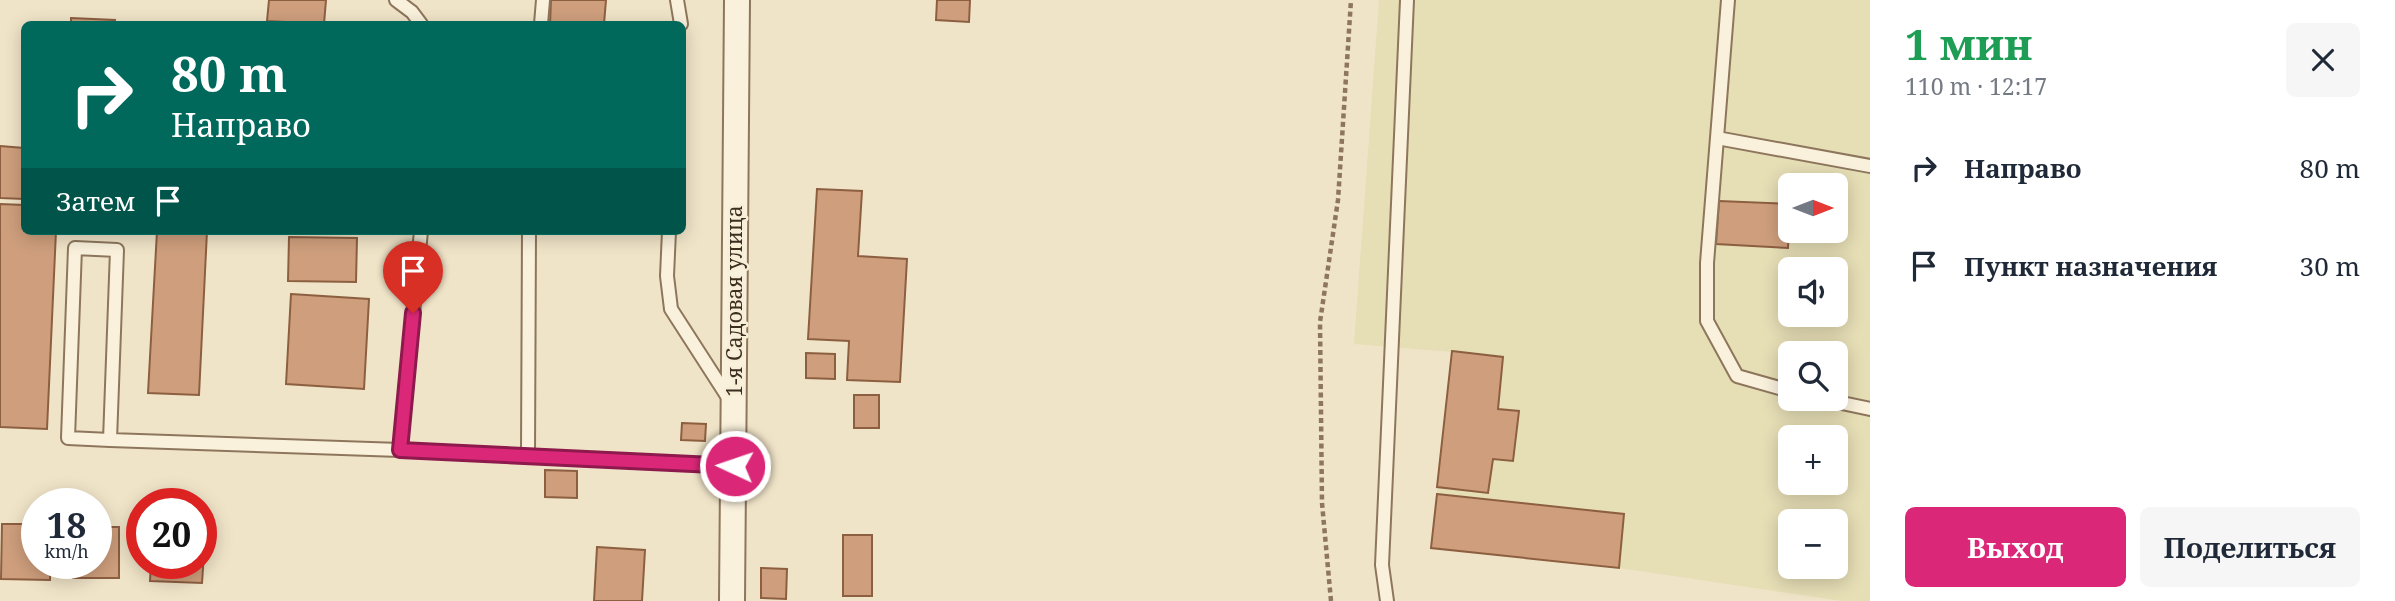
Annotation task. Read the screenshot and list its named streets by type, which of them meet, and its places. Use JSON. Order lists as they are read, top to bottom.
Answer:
{
  "streets": {
    "street": ["1-я Садовая улица"]
  },
  "north": "right",
  "page": {
    "heading": ["1 мин", "110 m · 12:17"],
    "turn": ["80 m", "Направо"],
    "list": [
      {
        "name": "Направо",
        "value": "80 m"
      },
      {
        "name": "Пункт назначения",
        "value": "30 m"
      }
    ],
    "then": "Затем",
    "map_buttons": ["+", "−"],
    "speed": "18 km/h",
    "limit": "20",
    "buttons": ["Выход", "Поделиться"]
  }
}
